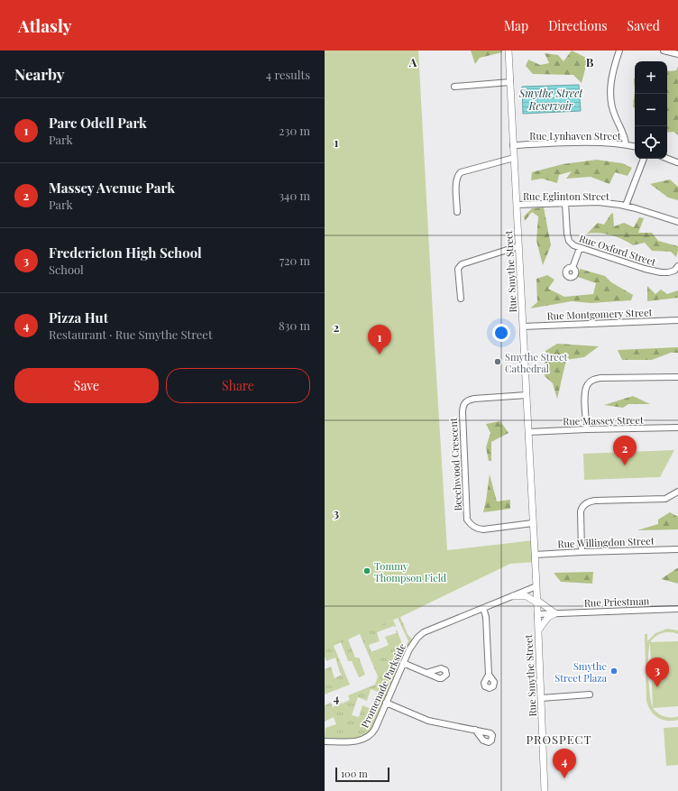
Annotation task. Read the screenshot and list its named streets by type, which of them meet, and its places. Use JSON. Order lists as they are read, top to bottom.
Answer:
{
  "streets": {
    "main road": ["Rue Smythe Street"],
    "street": [
      "Rue Lynhaven Street",
      "Rue Eglinton Street",
      "Rue Oxford Street",
      "Rue Montgomery Street",
      "Rue Massey Street",
      "Beechwood Crescent",
      "Rue Willingdon Street",
      "Rue Priestman",
      "Promenade Parkside"
    ]
  },
  "crossings": [
    ["Rue Lynhaven Street", "Rue Smythe Street"],
    ["Rue Eglinton Street", "Rue Oxford Street"],
    ["Rue Eglinton Street", "Rue Smythe Street"],
    ["Rue Smythe Street", "Rue Montgomery Street"],
    ["Rue Smythe Street", "Rue Massey Street"],
    ["Rue Smythe Street", "Beechwood Crescent"],
    ["Rue Smythe Street", "Rue Willingdon Street"],
    ["Rue Smythe Street", "Rue Priestman"],
    ["Rue Smythe Street", "Promenade Parkside"]
  ],
  "districts": ["PROSPECT"],
  "water": ["Smythe Street Reservoir"],
  "places": ["Smythe Street Cathedral", "Tommy Thompson Field", "Smythe Street Plaza"],
  "scale_bar": "100 m",
  "page": {
    "header": "Atlasly",
    "nav": ["Map", "Directions", "Saved"],
    "heading": ["Nearby", "4 results"],
    "map_buttons": ["+", "−"],
    "list": [
      {
        "mark": "1",
        "name": "Parc Odell Park",
        "note": "Park",
        "value": "230 m"
      },
      {
        "mark": "2",
        "name": "Massey Avenue Park",
        "note": "Park",
        "value": "340 m"
      },
      {
        "mark": "3",
        "name": "Fredericton High School",
        "note": "School",
        "value": "720 m"
      },
      {
        "mark": "4",
        "name": "Pizza Hut",
        "note": "Restaurant · Rue Smythe Street",
        "value": "830 m"
      }
    ],
    "pins": [
      "1",
      "2",
      "3",
      "4"
    ],
    "buttons": ["Save", "Share"],
    "scale": "100 m"
  },
  "grid": {
    "columns": ["A", "B"],
    "rows": [
      "1",
      "2",
      "3",
      "4"
    ]
  }
}
